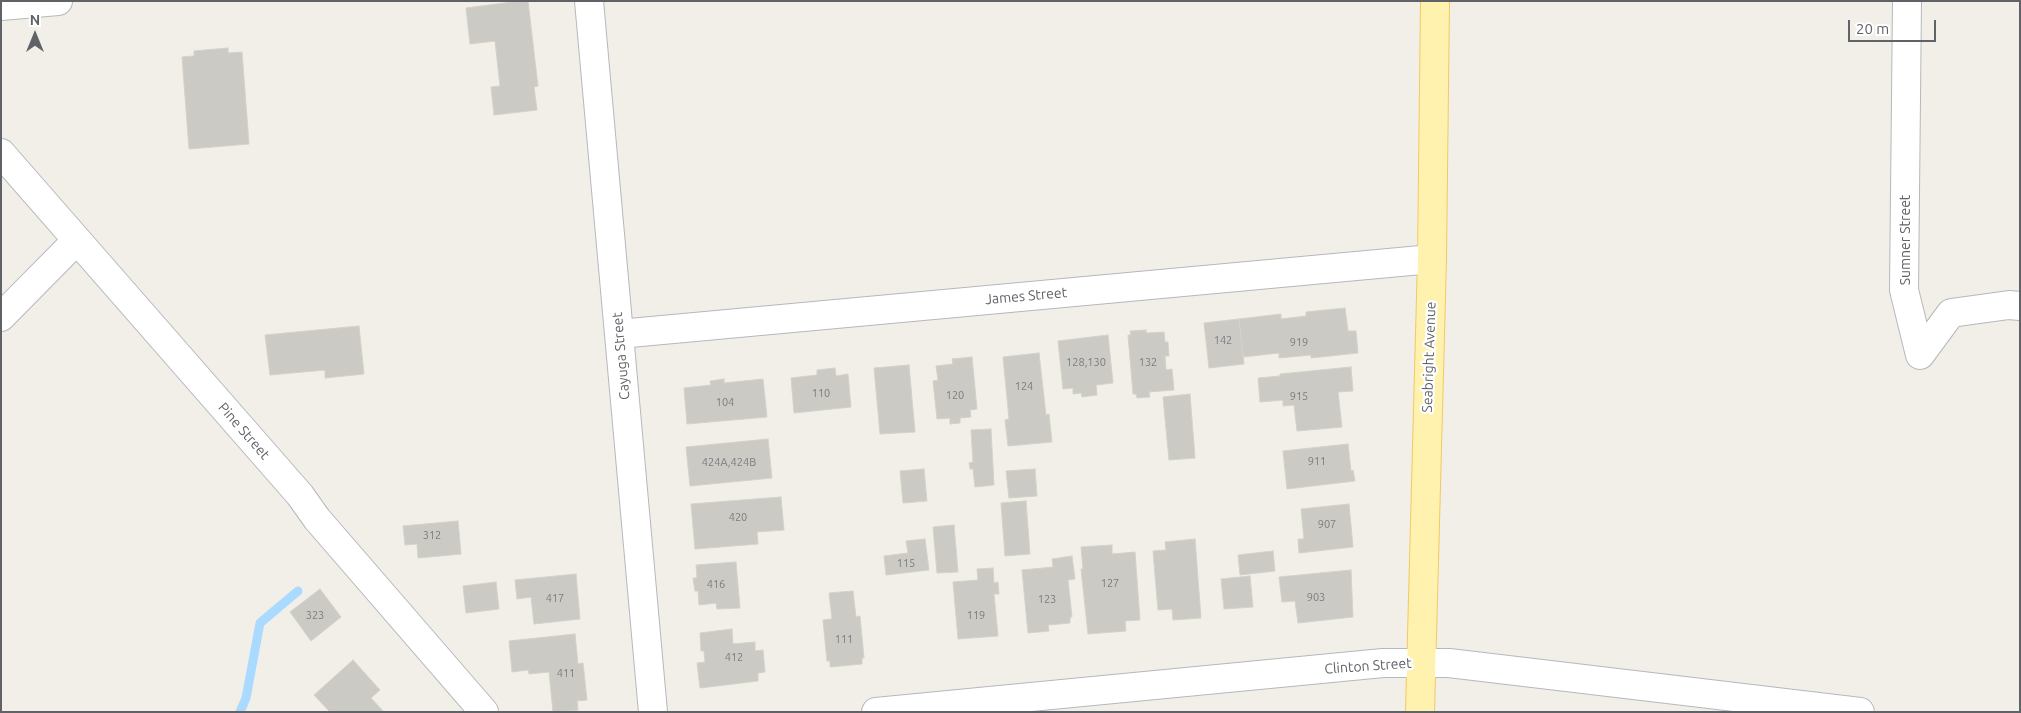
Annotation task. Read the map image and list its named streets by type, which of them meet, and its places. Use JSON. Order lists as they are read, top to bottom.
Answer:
{
  "streets": {
    "main road": ["Seabright Avenue"],
    "street": [
      "Sumner Street",
      "James Street",
      "Cayuga Street",
      "Pine Street",
      "Clinton Street"
    ]
  },
  "crossings": [
    ["James Street", "Cayuga Street"],
    ["James Street", "Seabright Avenue"],
    ["Seabright Avenue", "Clinton Street"]
  ],
  "house_numbers": [
    "142",
    "919",
    "128,130",
    "132",
    "124",
    "110",
    "120",
    "915",
    "104",
    "911",
    "424A,424B",
    "420",
    "907",
    "312",
    "115",
    "127",
    "416",
    "903",
    "417",
    "123",
    "323",
    "119",
    "111",
    "412",
    "411"
  ],
  "scale_bar": "20 m",
  "north": "top"
}
